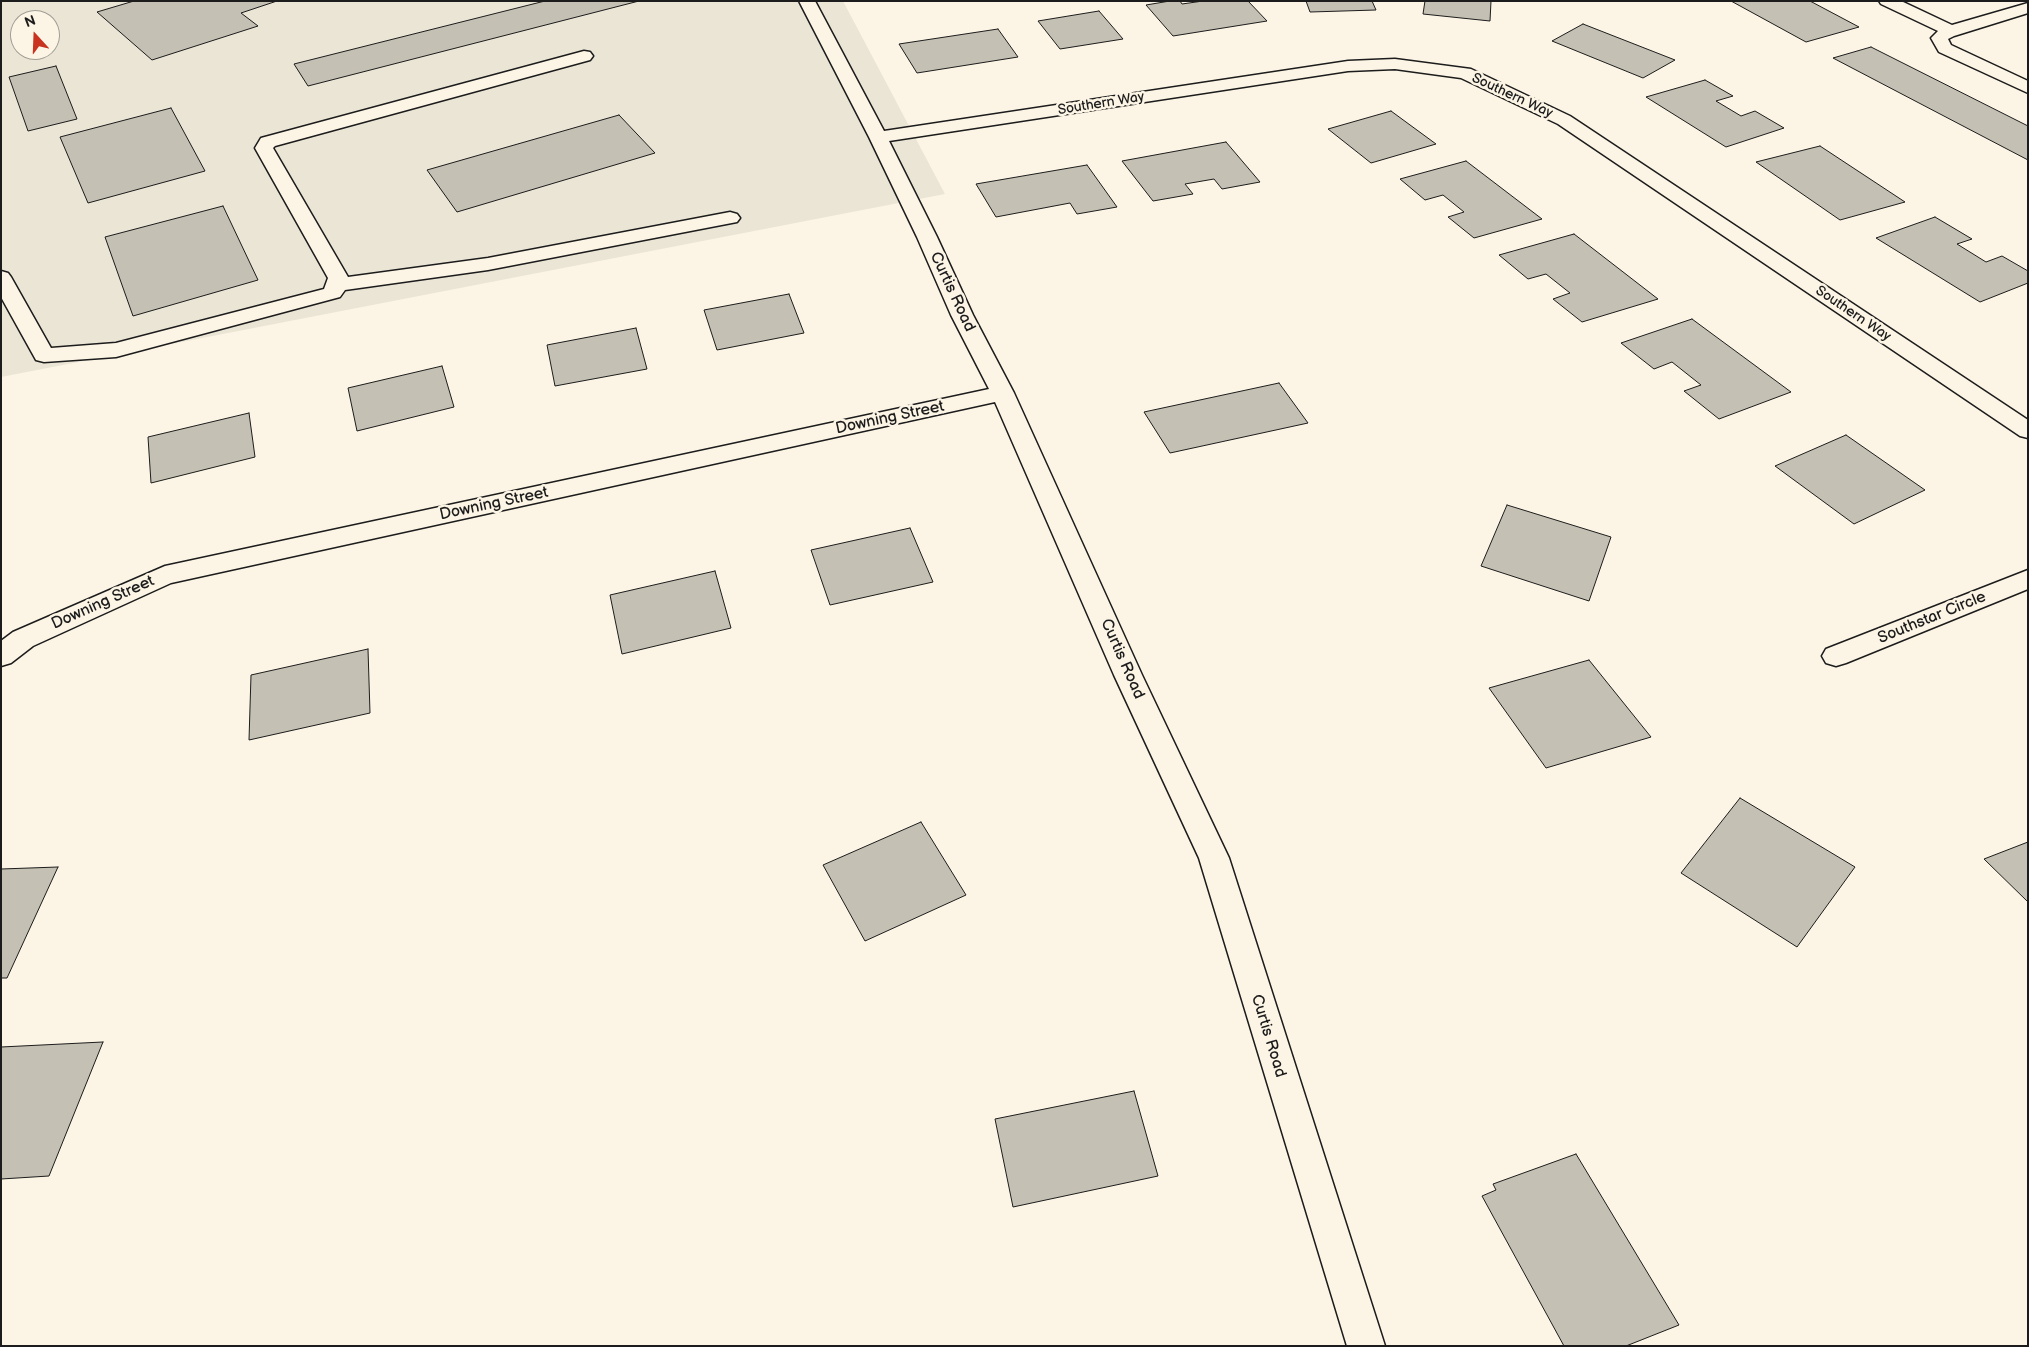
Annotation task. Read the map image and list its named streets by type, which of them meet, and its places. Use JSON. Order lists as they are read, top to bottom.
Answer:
{
  "streets": {
    "street": [
      "Southern Way",
      "Curtis Road",
      "Downing Street",
      "Southstar Circle"
    ]
  },
  "crossings": [
    ["Southern Way", "Curtis Road"],
    ["Curtis Road", "Downing Street"]
  ],
  "north": "top"
}
